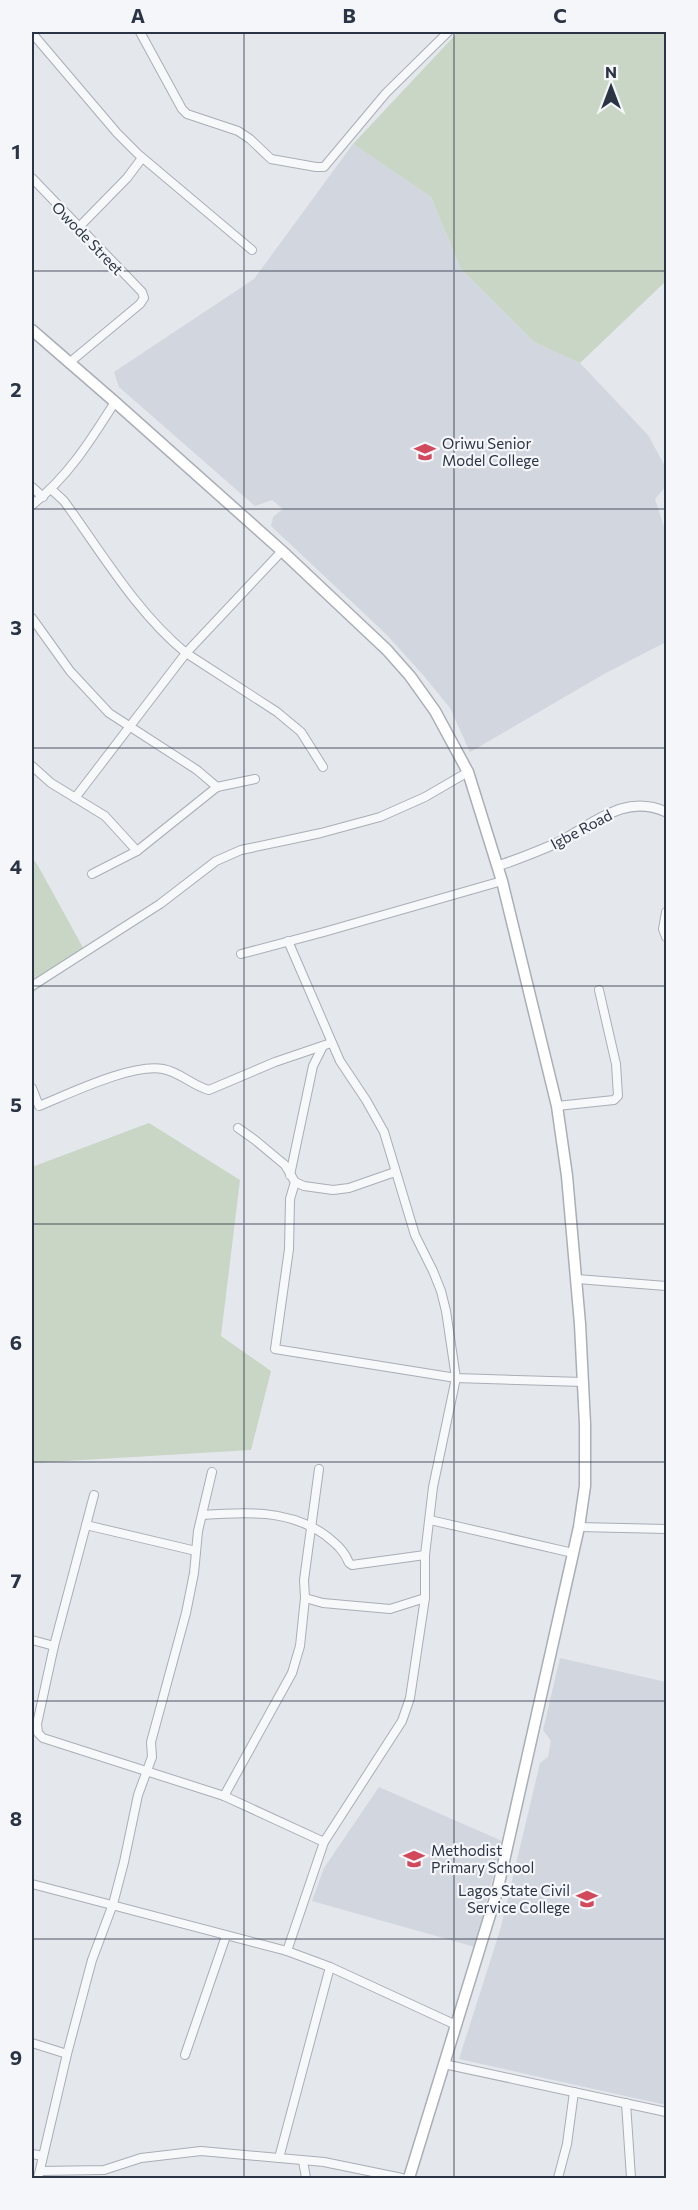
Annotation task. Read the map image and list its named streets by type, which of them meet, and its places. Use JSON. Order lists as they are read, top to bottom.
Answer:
{
  "streets": {
    "street": ["Owode Street", "Igbe Road"]
  },
  "places": {
    "school or university": ["Oriwu Senior Model College", "Methodist Primary School", "Lagos State Civil Service College"]
  },
  "north": "top",
  "grid": {
    "columns": ["A", "B", "C"],
    "rows": [
      "1",
      "2",
      "3",
      "4",
      "5",
      "6",
      "7",
      "8",
      "9"
    ]
  }
}
